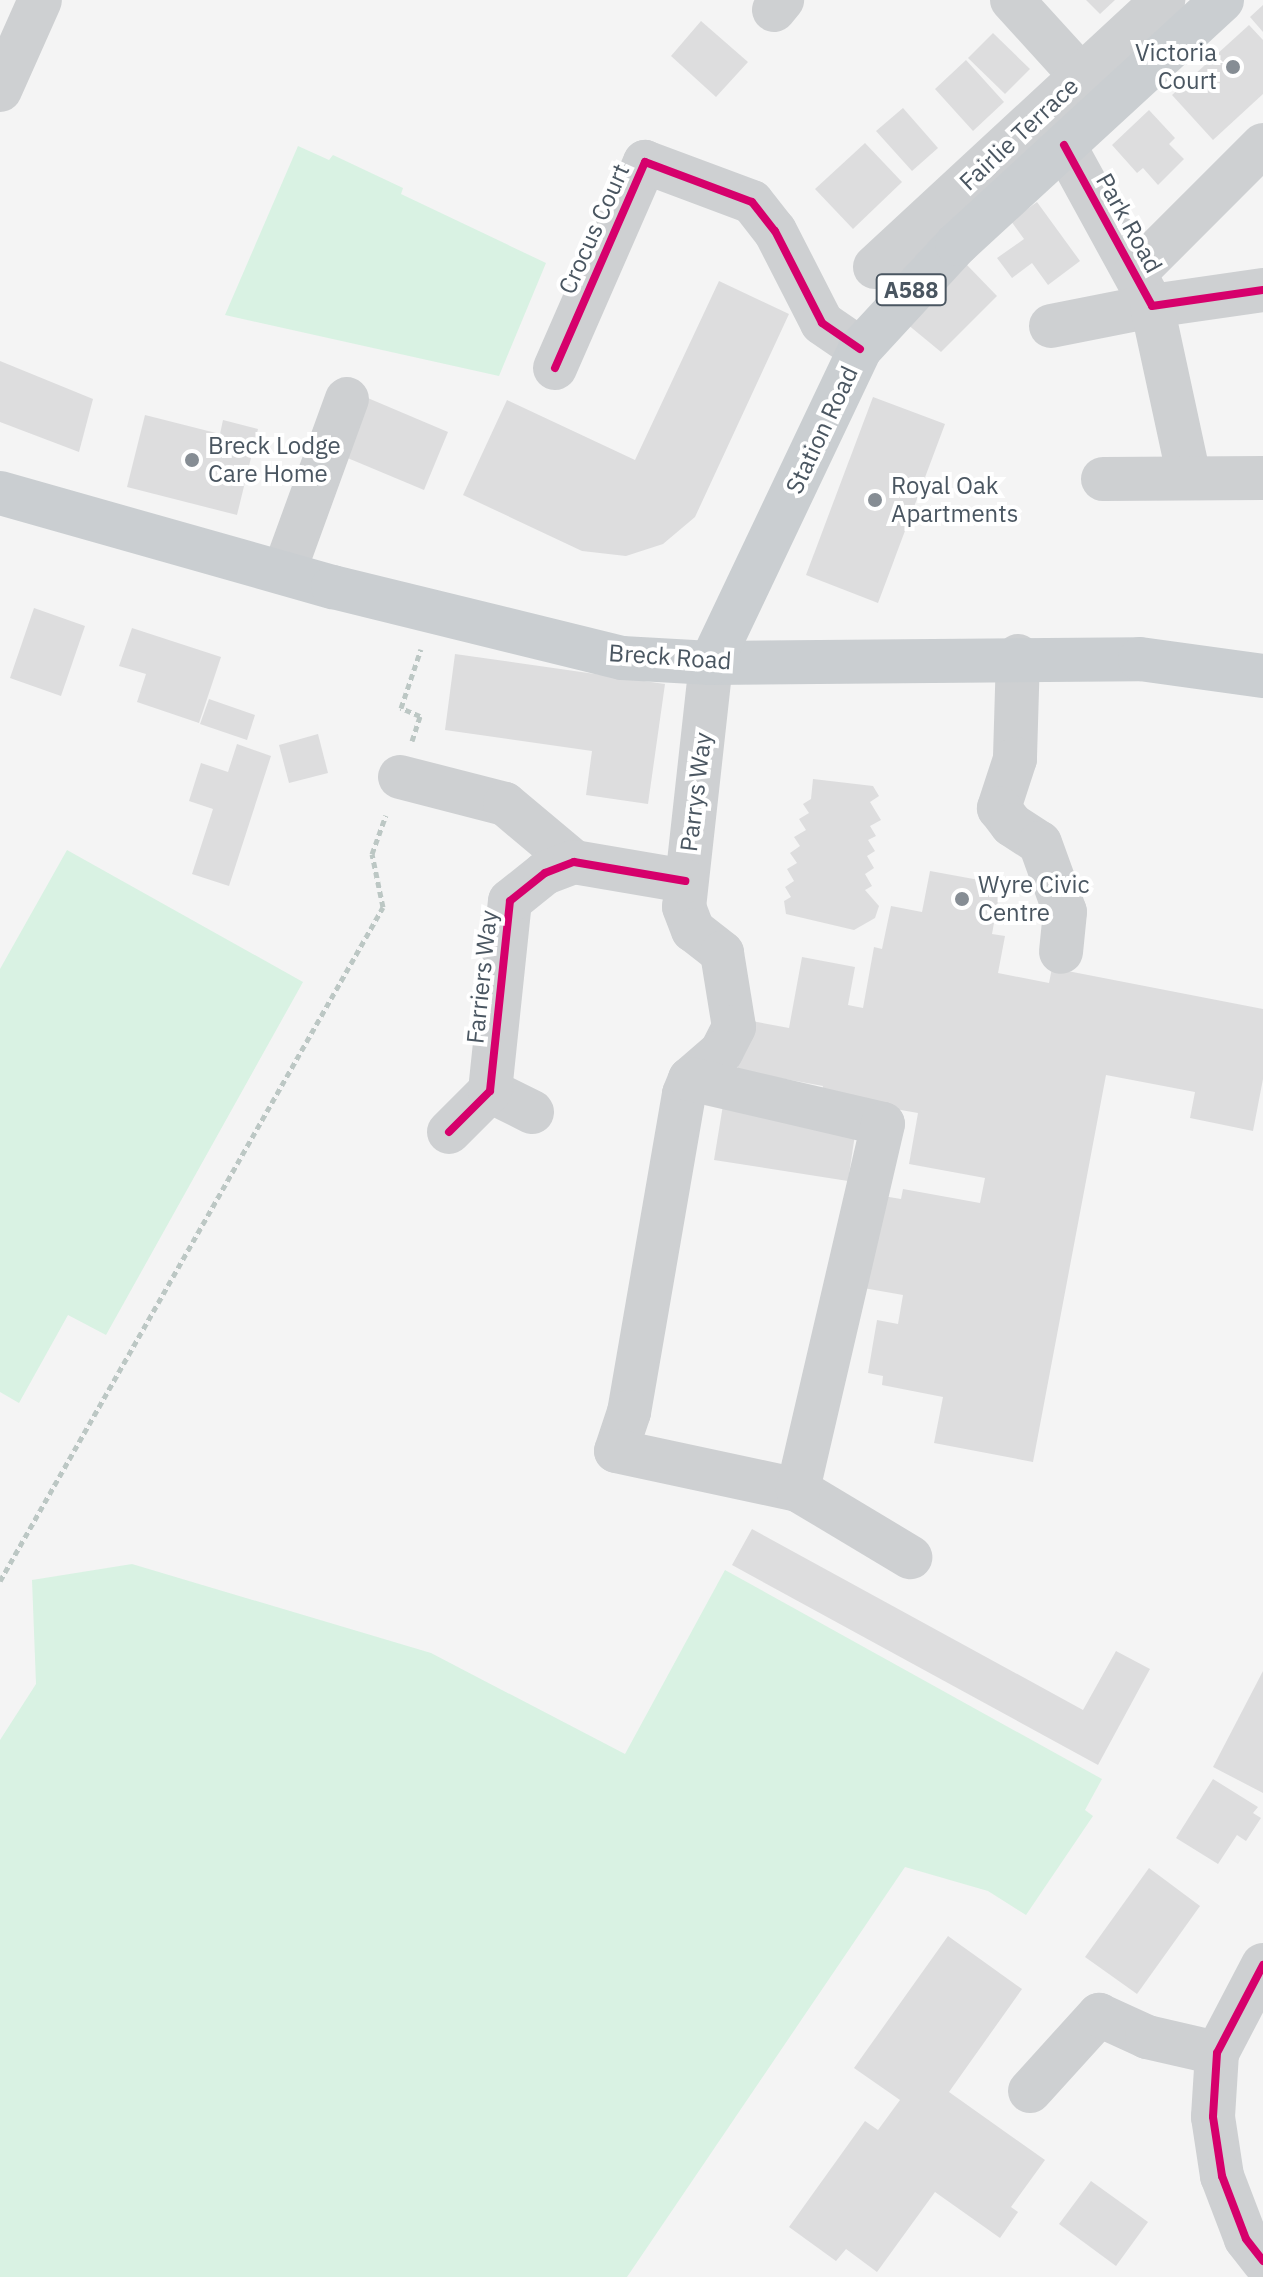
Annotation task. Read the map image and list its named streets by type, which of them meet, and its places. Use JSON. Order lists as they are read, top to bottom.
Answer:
{
  "streets": {
    "main road": ["A588", "Station Road", "Breck Road"],
    "street": [
      "Fairlie Terrace",
      "Park Road",
      "Crocus Court",
      "Parrys Way",
      "Farriers Way"
    ]
  },
  "crossings": [
    ["Park Road", "Station Road"],
    ["Crocus Court", "Station Road"],
    ["Station Road", "Breck Road"],
    ["Station Road", "Parrys Way"],
    ["Breck Road", "Parrys Way"]
  ],
  "places": [
    "Victoria Court",
    "Breck Lodge Care Home",
    "Royal Oak Apartments",
    "Wyre Civic Centre"
  ]
}
